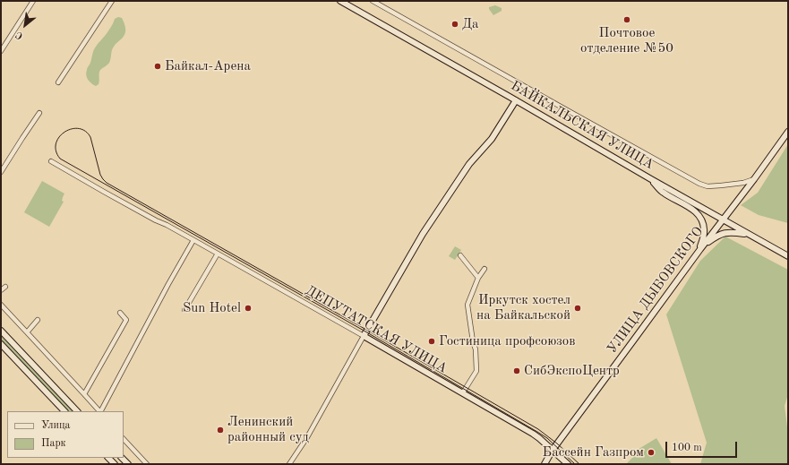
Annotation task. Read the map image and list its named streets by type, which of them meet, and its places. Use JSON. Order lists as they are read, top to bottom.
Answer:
{
  "streets": {
    "main road": ["БАЙКАЛЬСКАЯ УЛИЦА", "УЛИЦА ДЫБОВСКОГО", "ДЕПУТАТСКАЯ УЛИЦА"]
  },
  "crossings": [
    ["БАЙКАЛЬСКАЯ УЛИЦА", "УЛИЦА ДЫБОВСКОГО"],
    ["УЛИЦА ДЫБОВСКОГО", "ДЕПУТАТСКАЯ УЛИЦА"]
  ],
  "places": [
    "Почтовое отделение №50",
    "Да",
    "Байкал-Арена",
    "Sun Hotel",
    "Иркутск хостел на Байкальской",
    "Гостиница профсоюзов",
    "СибЭкспоЦентр",
    "Ленинский районный суд",
    "Бассейн Газпром"
  ],
  "legend": ["Улица", "Парк"],
  "scale_bar": "100 m",
  "north": "bottom left"
}
